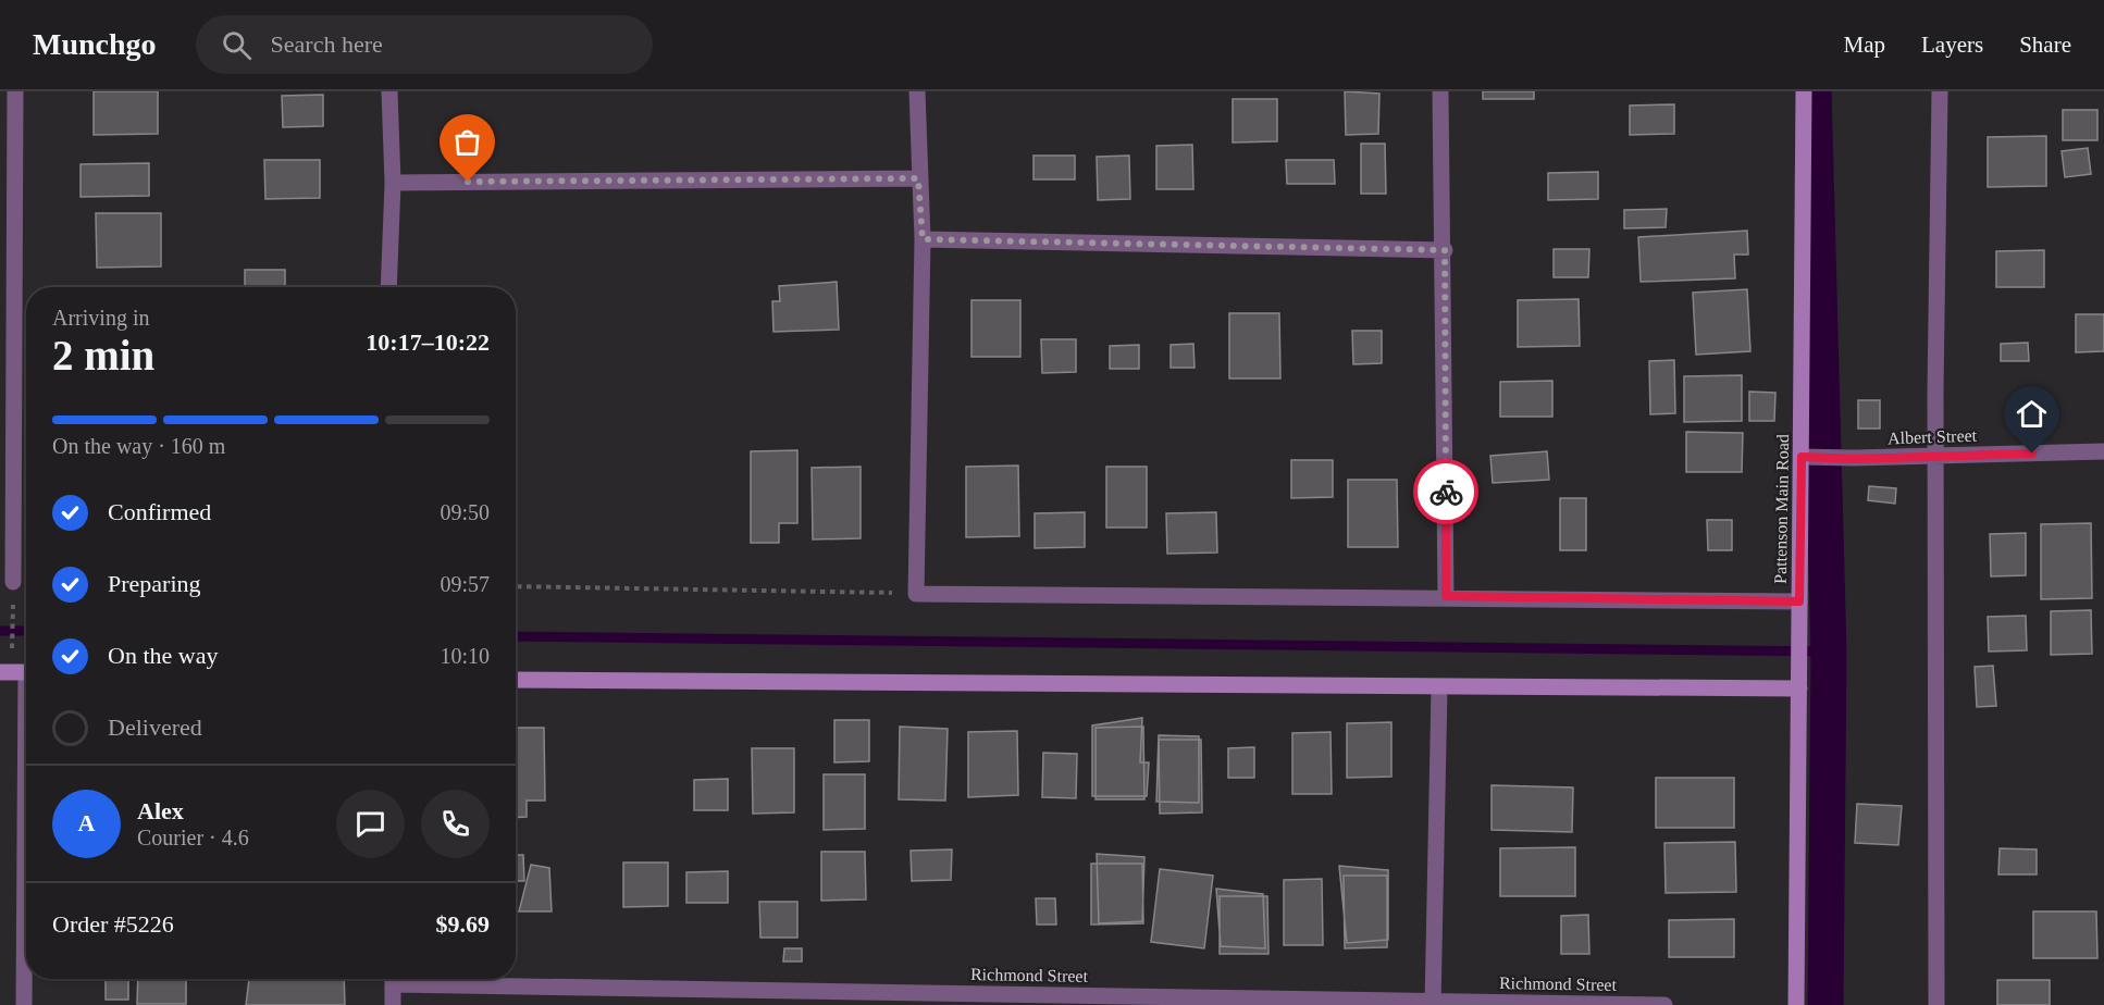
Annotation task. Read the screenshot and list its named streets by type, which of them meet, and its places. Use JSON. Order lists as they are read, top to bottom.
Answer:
{
  "streets": {
    "street": ["Albert Street", "Pattenson Main Road", "Richmond Street"]
  },
  "crossings": [
    ["Albert Street", "Pattenson Main Road"]
  ],
  "page": {
    "header": "Munchgo",
    "search": "Search here",
    "nav": ["Map", "Layers", "Share"],
    "heading": ["2 min", "Arriving in", "10:17–10:22"],
    "panel": [
      "Alex",
      "Courier · 4.6",
      "Order #5226",
      "$9.69"
    ],
    "bar": "On the way · 160 m",
    "list": [
      ["Confirmed", "09:50"],
      ["Preparing", "09:57"],
      ["On the way", "10:10"],
      "Delivered"
    ],
    "round": "A"
  }
}
